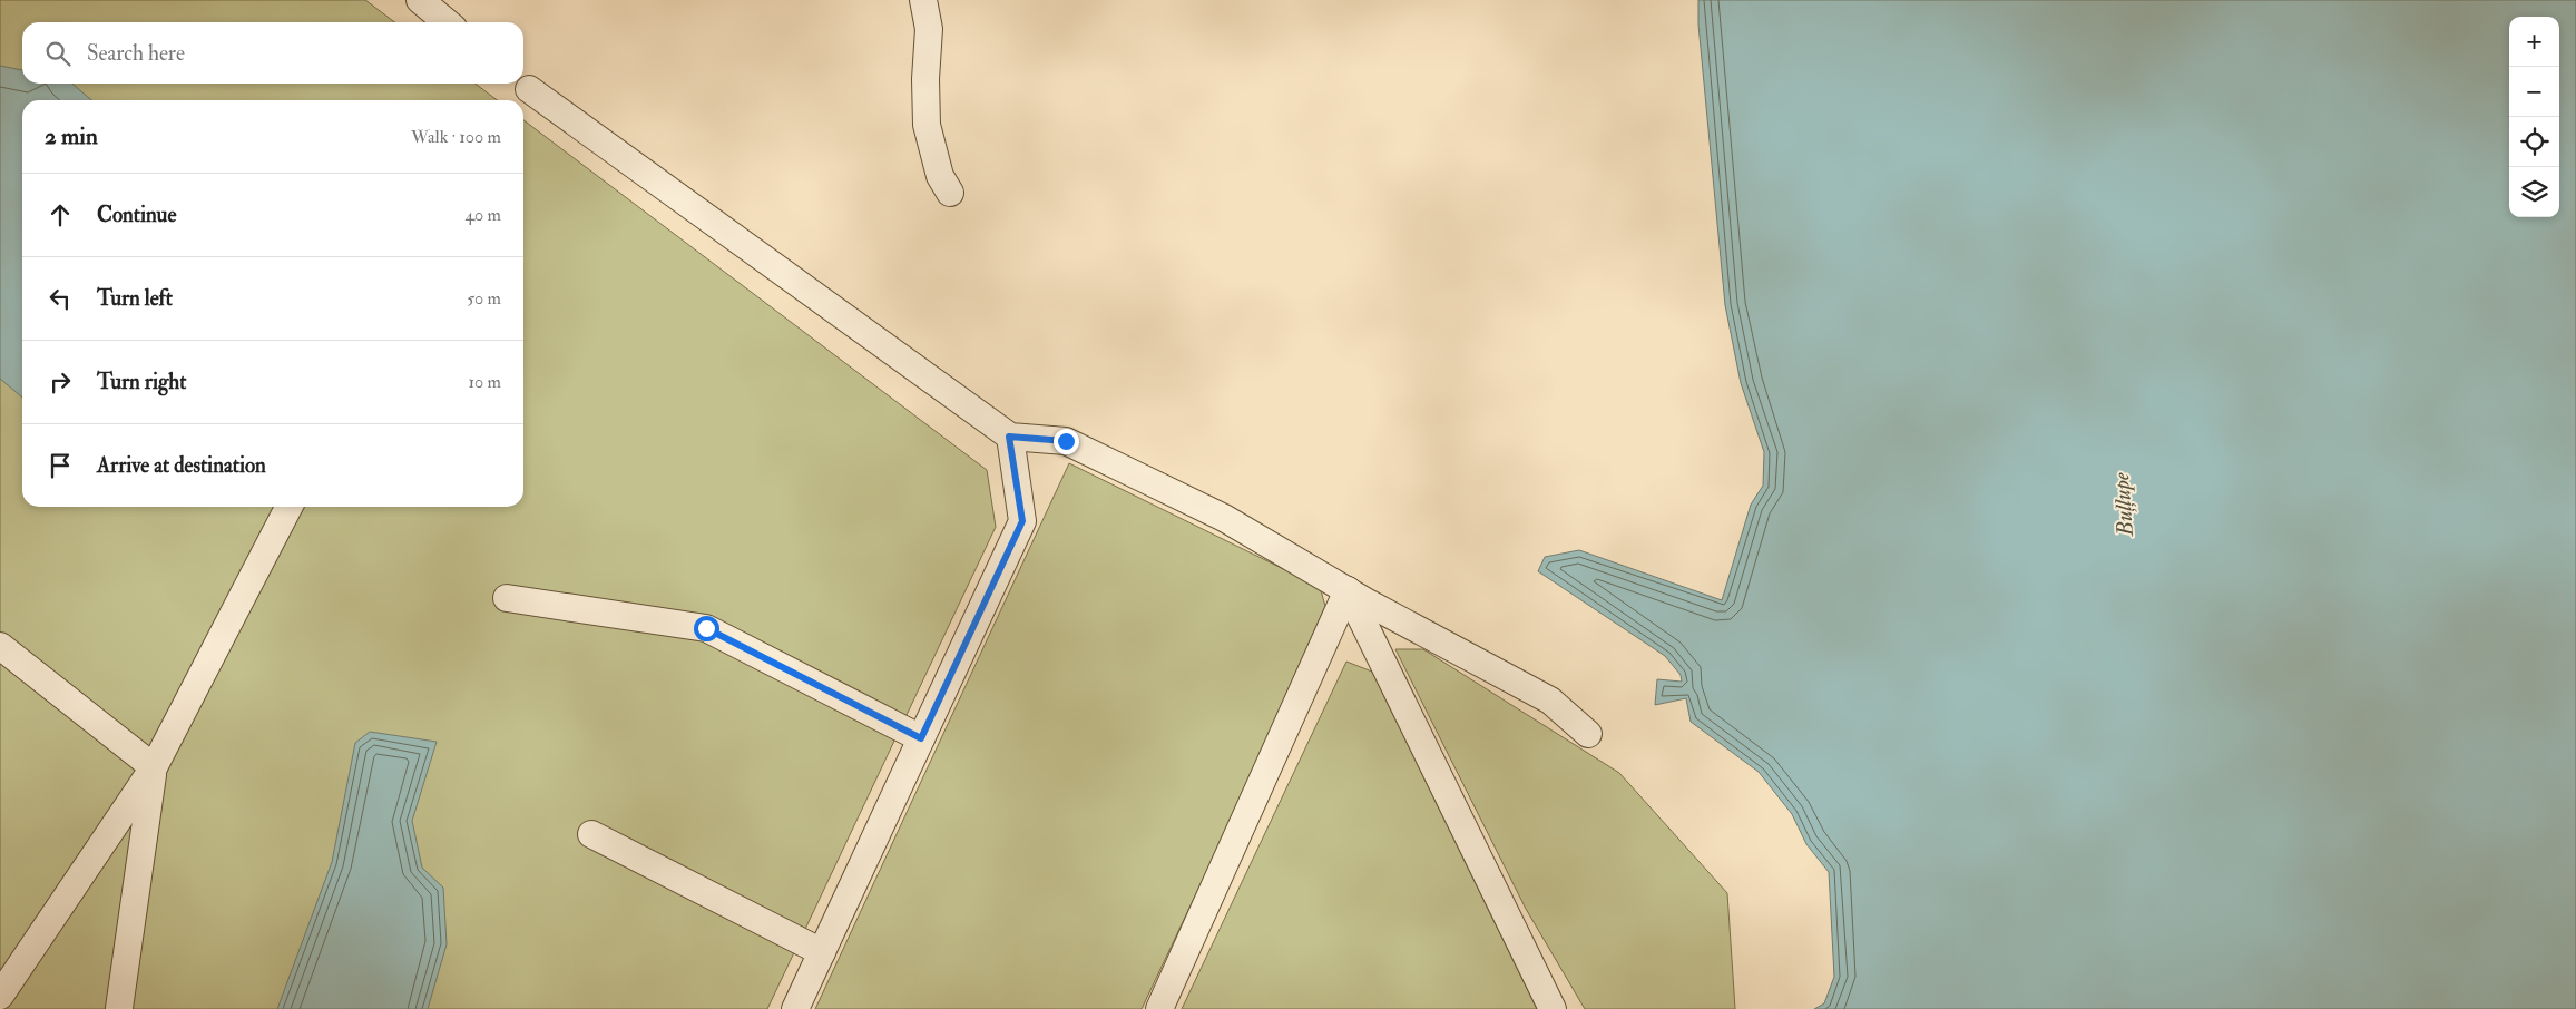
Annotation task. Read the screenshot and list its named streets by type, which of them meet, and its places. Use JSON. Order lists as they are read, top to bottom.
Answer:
{
  "water": ["Buļļupe"],
  "page": {
    "map_buttons": ["+", "−"],
    "search": "Search here",
    "heading": ["2 min", "Walk · 100 m"],
    "list": [
      ["Continue", "40 m"],
      ["Turn left", "50 m"],
      ["Turn right", "10 m"],
      "Arrive at destination"
    ]
  }
}
